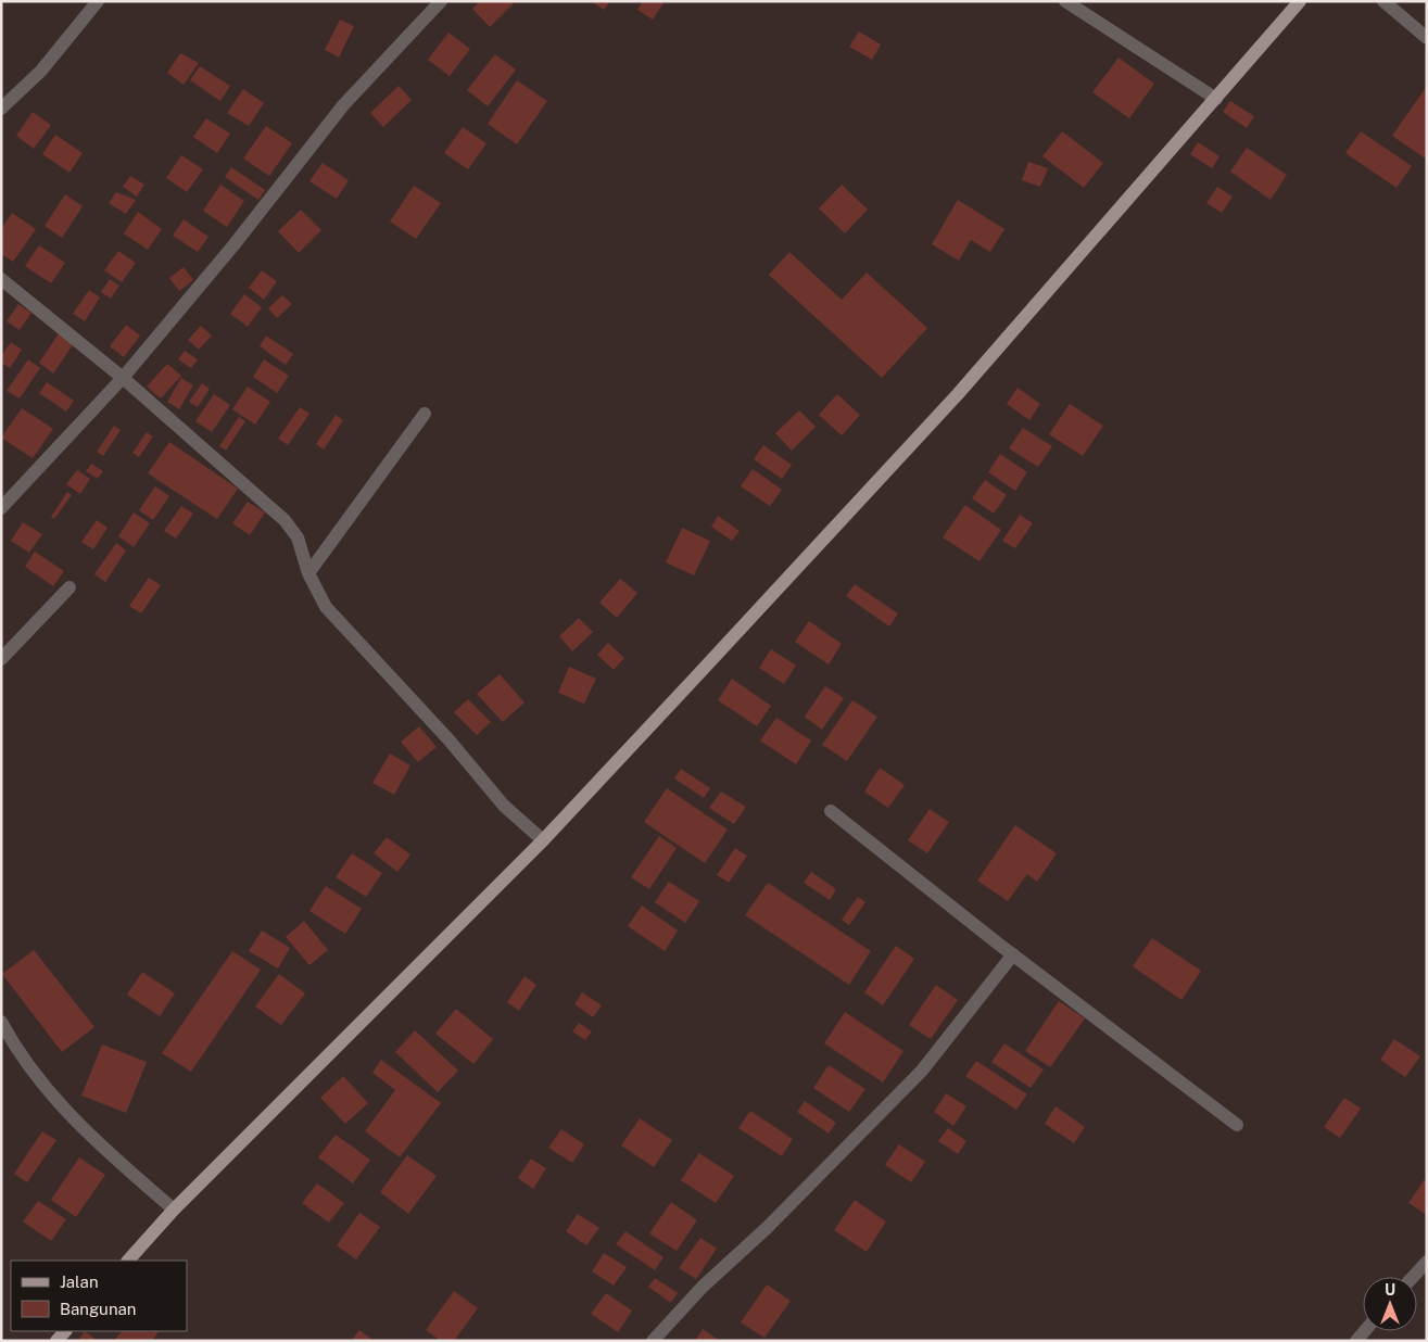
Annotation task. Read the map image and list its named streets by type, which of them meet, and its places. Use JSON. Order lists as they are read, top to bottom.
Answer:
{
  "legend": ["Jalan", "Bangunan"],
  "north": "top"
}
